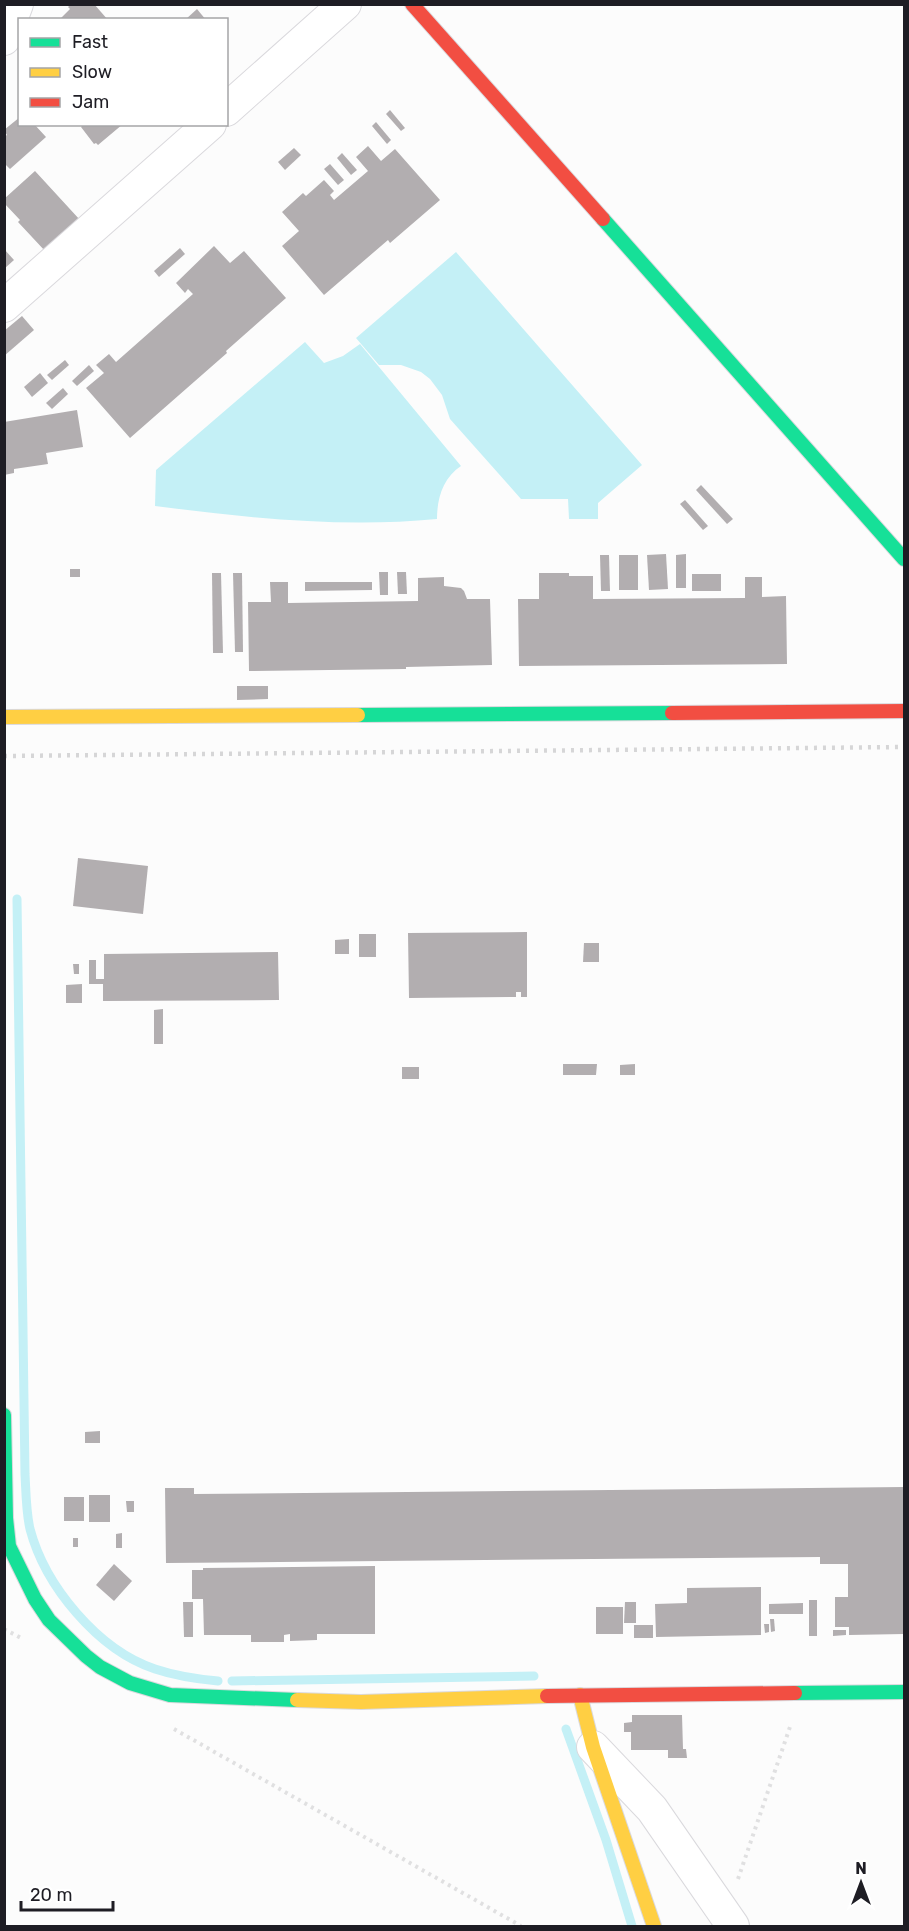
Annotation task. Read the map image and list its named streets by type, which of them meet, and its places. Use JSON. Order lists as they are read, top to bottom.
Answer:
{
  "legend": ["Fast", "Slow", "Jam"],
  "scale_bar": "20 m",
  "north": "top"
}
